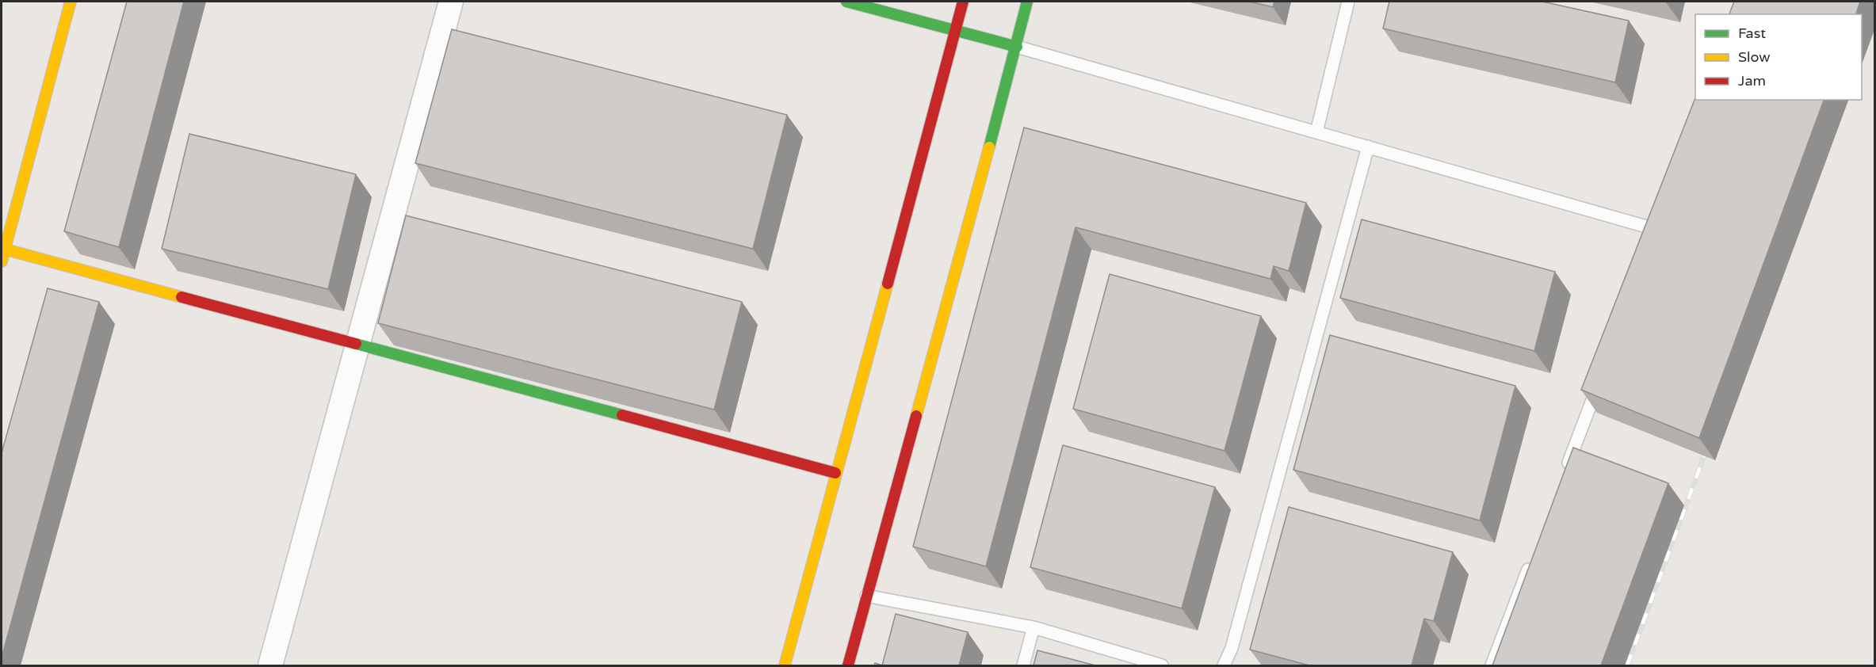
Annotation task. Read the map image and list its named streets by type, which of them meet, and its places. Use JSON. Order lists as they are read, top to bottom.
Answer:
{
  "legend": ["Fast", "Slow", "Jam"]
}
